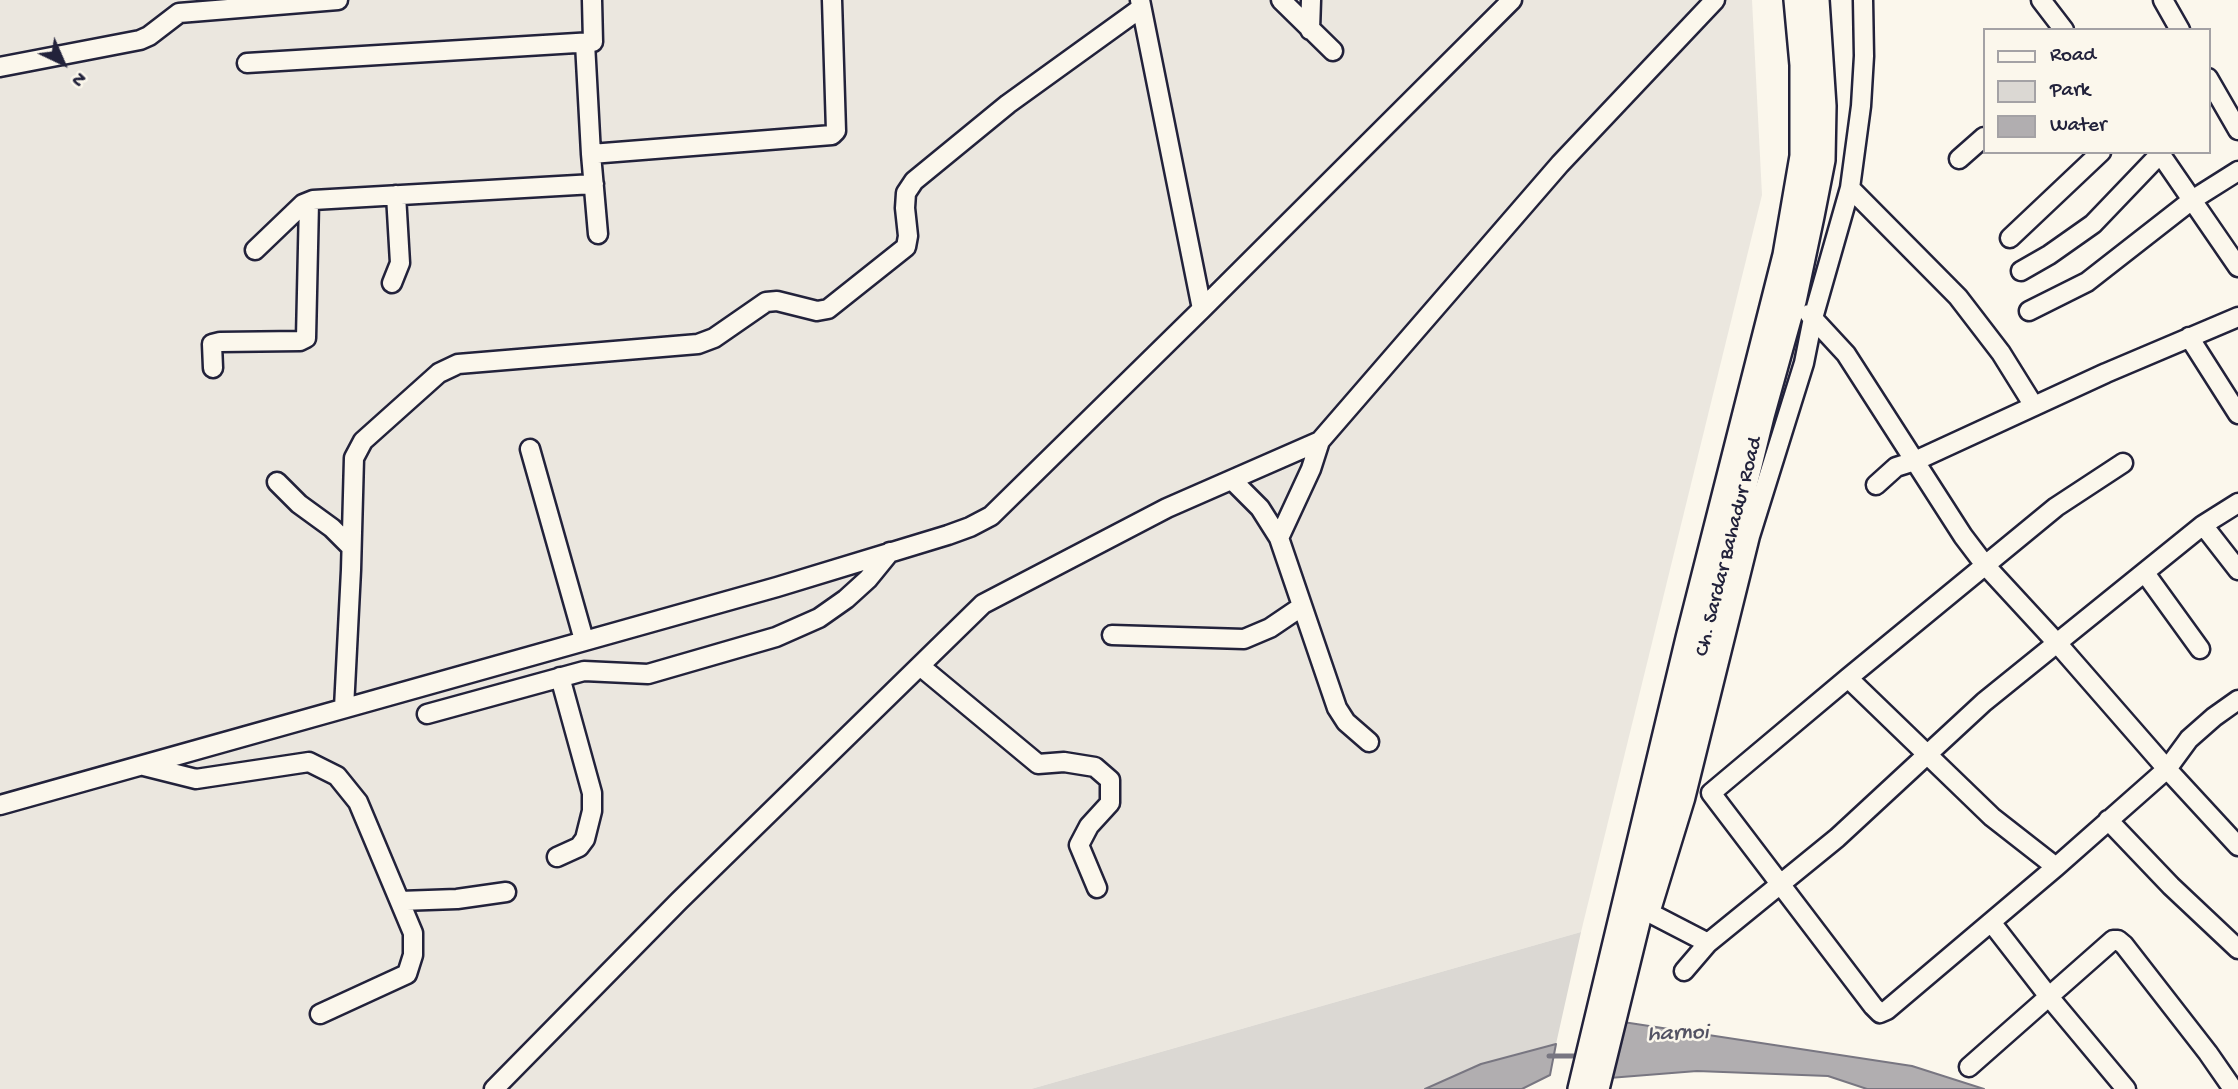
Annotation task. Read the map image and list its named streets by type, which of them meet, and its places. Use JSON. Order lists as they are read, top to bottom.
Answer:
{
  "streets": {
    "main road": ["Ch. Sardar Bahadur Road"]
  },
  "water": ["harnoi"],
  "legend": ["Road", "Park", "Water"],
  "north": "bottom right"
}
